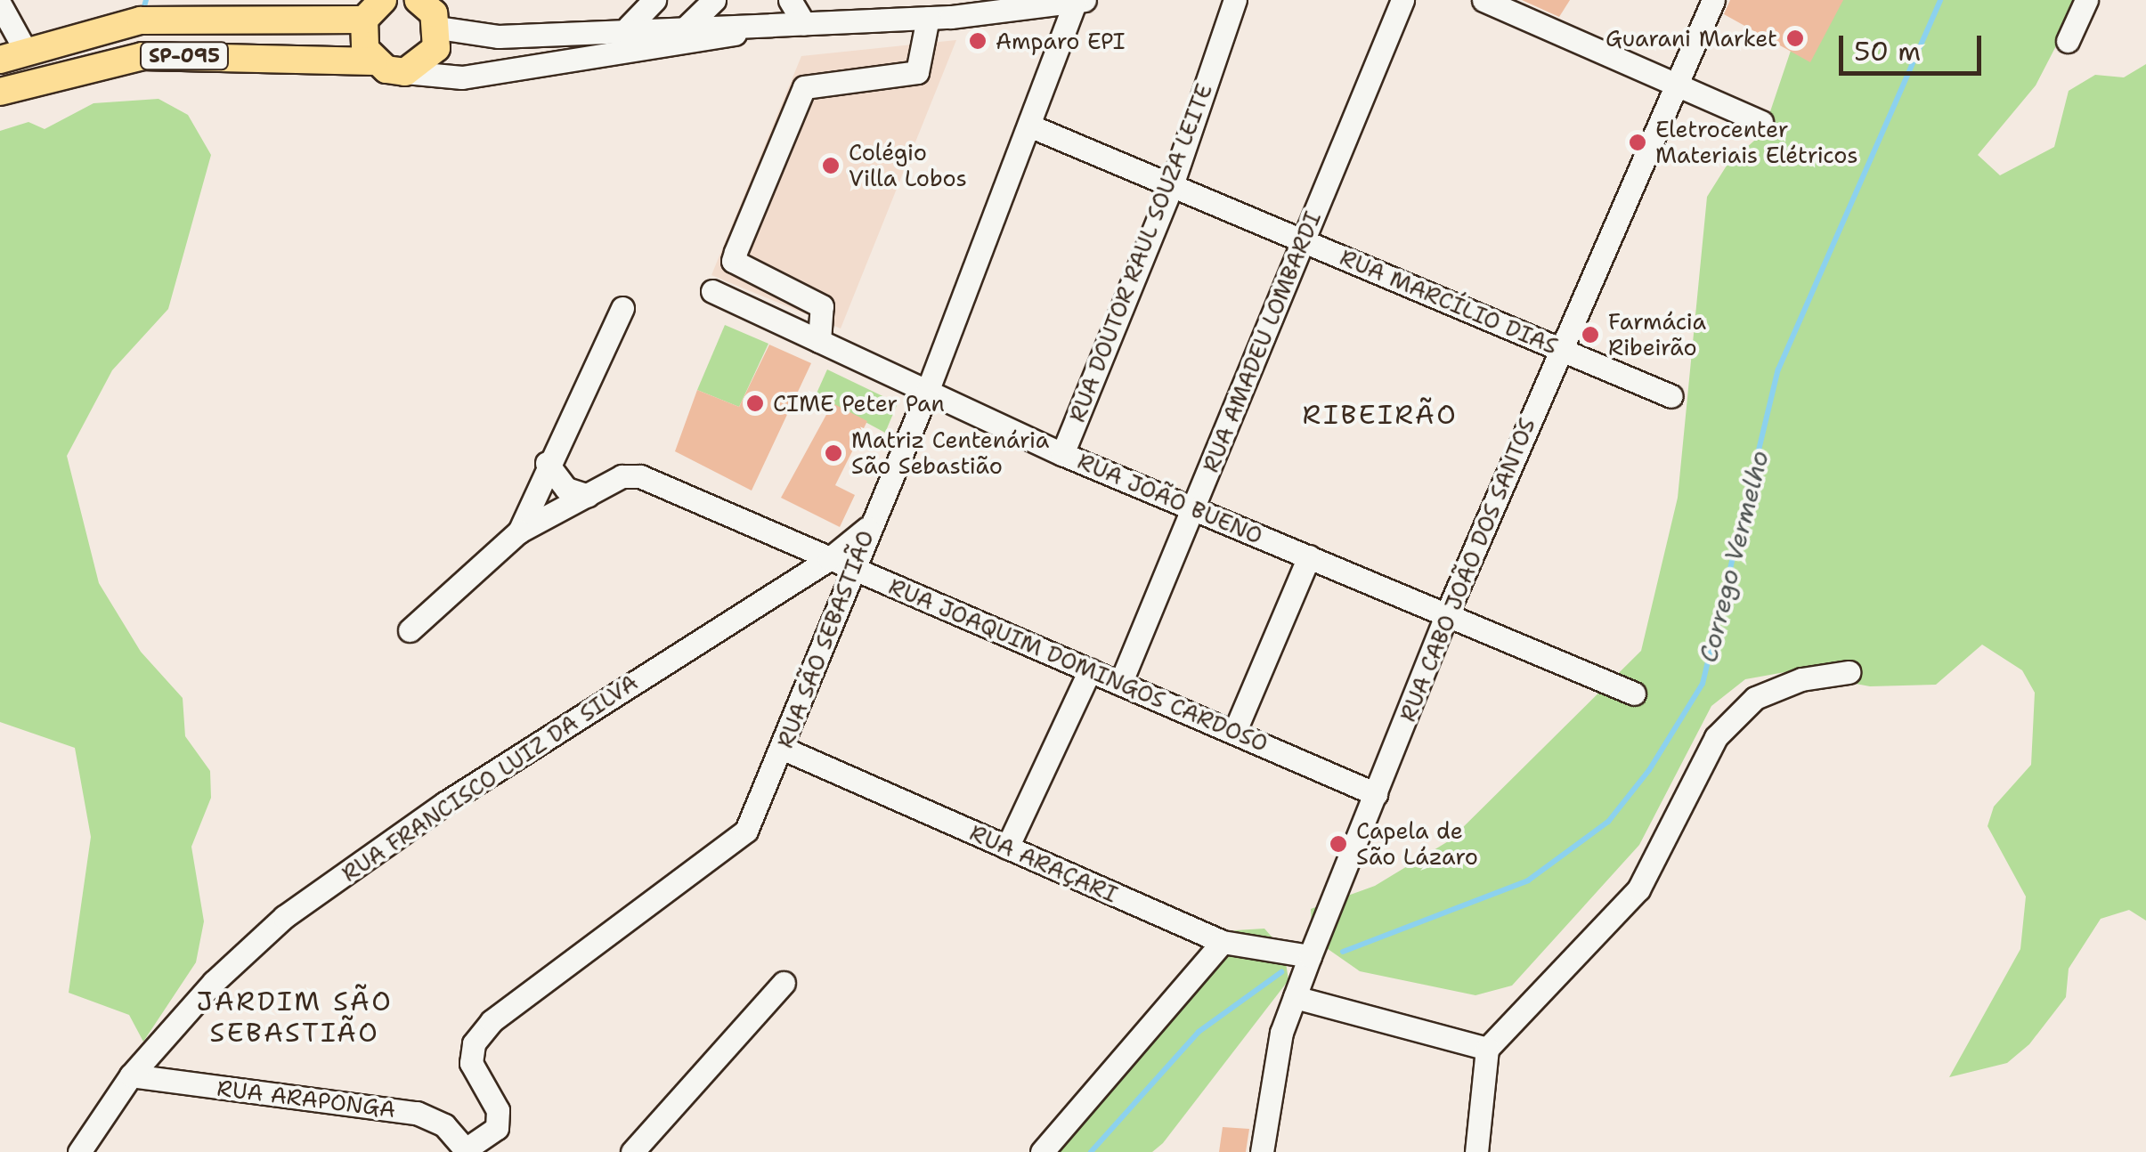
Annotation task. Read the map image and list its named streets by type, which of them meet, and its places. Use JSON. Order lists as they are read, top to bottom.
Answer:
{
  "streets": {
    "main road": ["SP-095"],
    "street": [
      "RUA DOUTOR RAUL SOUZA LEITE",
      "RUA MARCÍLIO DIAS",
      "RUA AMADEU LOMBARDI",
      "RUA JOÃO BUENO",
      "RUA CABO JOÃO DOS SANTOS",
      "RUA SÃO SEBASTIÃO",
      "RUA JOAQUIM DOMINGOS CARDOSO",
      "RUA FRANCISCO LUIZ DA SILVA",
      "RUA ARAÇARI",
      "RUA ARAPONGA"
    ]
  },
  "crossings": [
    ["RUA DOUTOR RAUL SOUZA LEITE", "RUA MARCÍLIO DIAS"],
    ["RUA DOUTOR RAUL SOUZA LEITE", "RUA JOÃO BUENO"],
    ["RUA MARCÍLIO DIAS", "RUA AMADEU LOMBARDI"],
    ["RUA MARCÍLIO DIAS", "RUA CABO JOÃO DOS SANTOS"],
    ["RUA MARCÍLIO DIAS", "RUA SÃO SEBASTIÃO"],
    ["RUA AMADEU LOMBARDI", "RUA JOÃO BUENO"],
    ["RUA AMADEU LOMBARDI", "RUA JOAQUIM DOMINGOS CARDOSO"],
    ["RUA JOÃO BUENO", "RUA CABO JOÃO DOS SANTOS"],
    ["RUA JOÃO BUENO", "RUA SÃO SEBASTIÃO"],
    ["RUA CABO JOÃO DOS SANTOS", "RUA JOAQUIM DOMINGOS CARDOSO"],
    ["RUA CABO JOÃO DOS SANTOS", "RUA ARAÇARI"],
    ["RUA SÃO SEBASTIÃO", "RUA JOAQUIM DOMINGOS CARDOSO"],
    ["RUA SÃO SEBASTIÃO", "RUA FRANCISCO LUIZ DA SILVA"],
    ["RUA SÃO SEBASTIÃO", "RUA ARAÇARI"],
    ["RUA SÃO SEBASTIÃO", "RUA ARAPONGA"],
    ["RUA JOAQUIM DOMINGOS CARDOSO", "RUA FRANCISCO LUIZ DA SILVA"],
    ["RUA FRANCISCO LUIZ DA SILVA", "RUA ARAPONGA"]
  ],
  "districts": ["RIBEIRÃO", "JARDIM SÃO SEBASTIÃO"],
  "water": ["Corrego Vermelho"],
  "places": [
    "Guarani Market",
    "Amparo EPI",
    "Eletrocenter Materiais Elétricos",
    "Colégio Villa Lobos",
    "Farmácia Ribeirão",
    "CIME Peter Pan",
    "Matriz Centenária São Sebastião",
    "Capela de São Lázaro"
  ],
  "scale_bar": "50 m"
}
